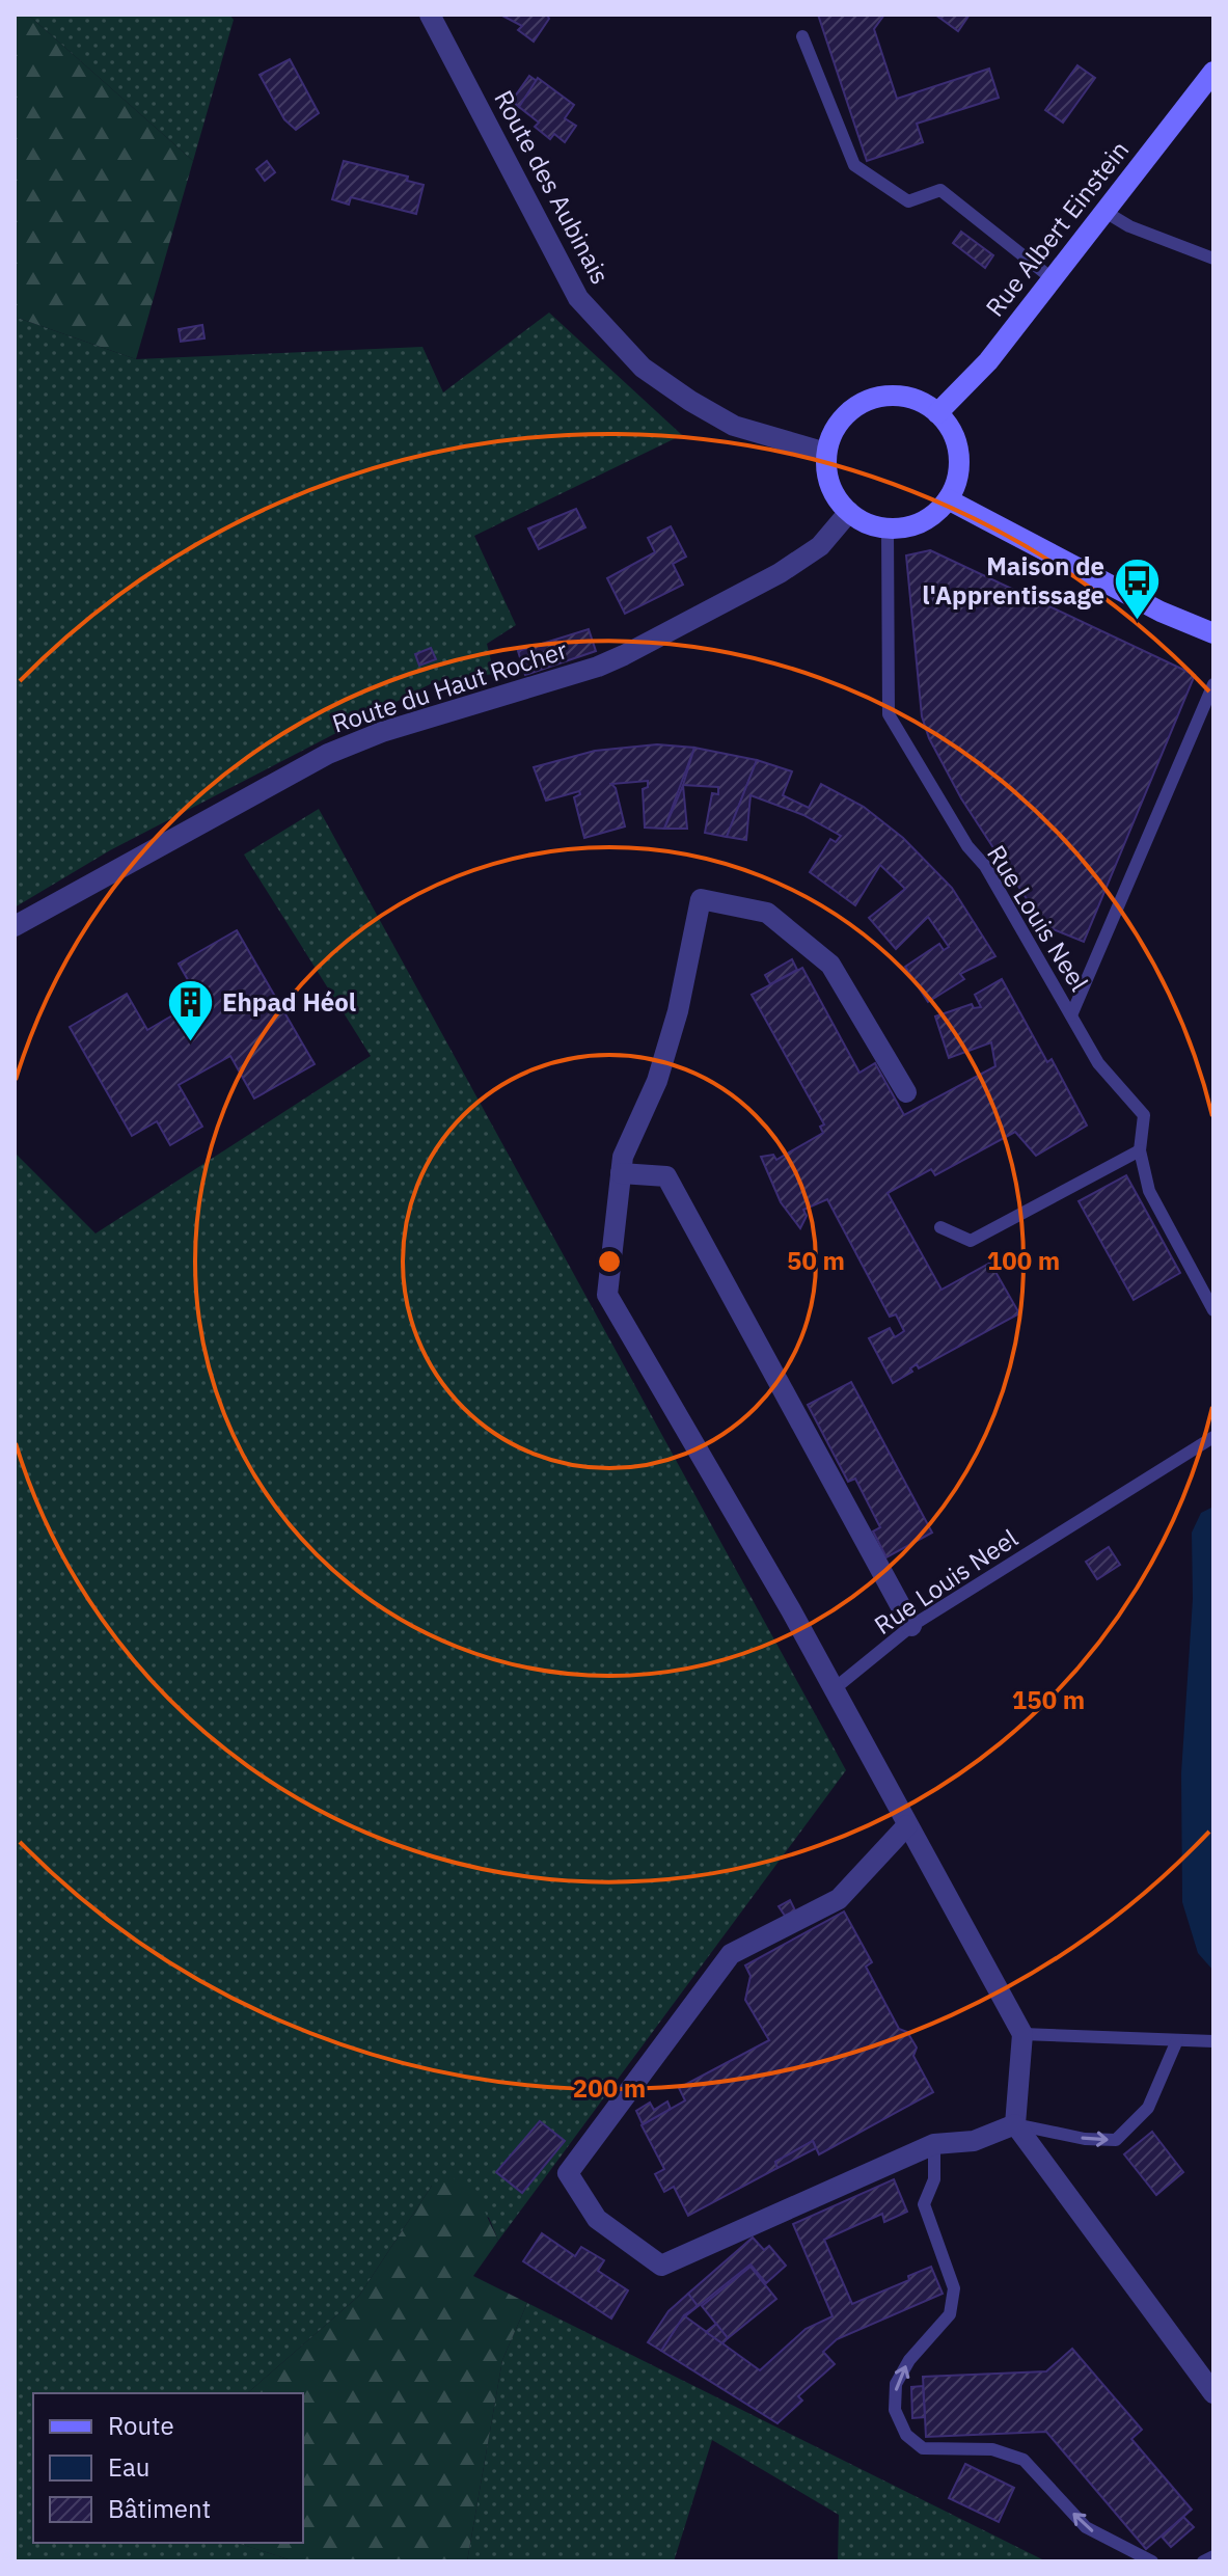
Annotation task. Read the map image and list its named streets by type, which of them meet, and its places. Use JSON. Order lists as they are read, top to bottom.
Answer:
{
  "streets": {
    "street": ["Route des Aubinais", "Rue Albert Einstein", "Route du Haut Rocher"],
    "lane": ["Rue Louis Neel"]
  },
  "crossings": [
    ["Route des Aubinais", "Rue Albert Einstein"],
    ["Route des Aubinais", "Route du Haut Rocher"],
    ["Route des Aubinais", "Rue Louis Neel"],
    ["Rue Albert Einstein", "Route du Haut Rocher"],
    ["Rue Albert Einstein", "Rue Louis Neel"],
    ["Route du Haut Rocher", "Rue Louis Neel"]
  ],
  "places": {
    "bus stop": ["Maison de l'Apprentissage"],
    "building": ["Ehpad Héol"]
  },
  "legend": ["Route", "Eau", "Bâtiment"],
  "rings": [
    "50 m",
    "100 m",
    "150 m",
    "200 m"
  ]
}
